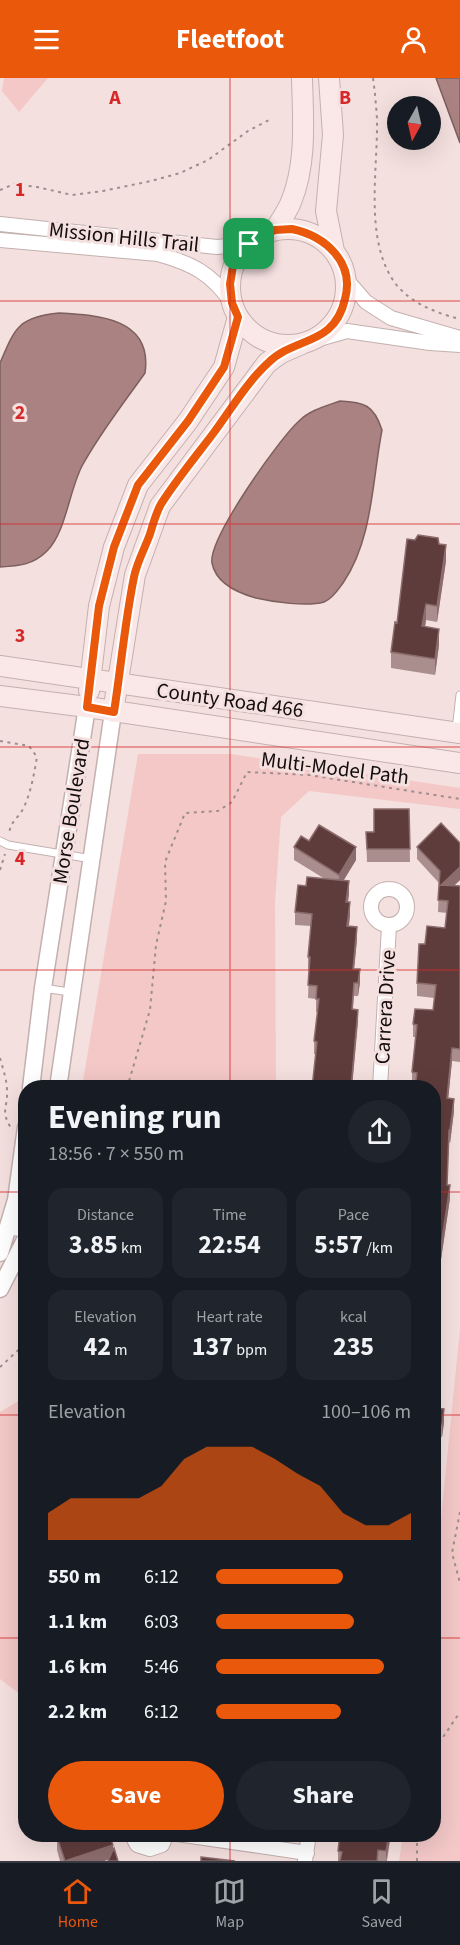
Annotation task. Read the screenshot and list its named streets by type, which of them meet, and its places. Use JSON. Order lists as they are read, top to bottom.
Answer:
{
  "streets": {
    "main road": ["County Road 466", "Morse Boulevard"],
    "street": ["Mission Hills Trail", "Carrera Drive"],
    "path": ["Multi-Model Path"]
  },
  "crossings": [
    ["Mission Hills Trail", "Morse Boulevard"],
    ["County Road 466", "Morse Boulevard"]
  ],
  "north": "bottom",
  "page": {
    "header": "Fleetfoot",
    "heading": ["Evening run", "18:56 · 7 × 550 m"],
    "stats": [
      ["Distance", "3.85 km"],
      ["Time", "22:54"],
      ["Pace", "5:57 /km"],
      ["Elevation", "42 m"],
      ["Heart rate", "137 bpm"],
      ["kcal", "235"]
    ],
    "chart": ["Elevation", "100–106 m"],
    "list": [
      {
        "name": "550 m",
        "note": "6:12"
      },
      {
        "name": "1.1 km",
        "note": "6:03"
      },
      {
        "name": "1.6 km",
        "note": "5:46"
      },
      {
        "name": "2.2 km",
        "note": "6:12"
      }
    ],
    "buttons": ["Save", "Share"],
    "tabs": ["Home", "Map", "Saved"]
  },
  "grid": {
    "columns": ["A", "B"],
    "rows": [
      "1",
      "2",
      "3",
      "4"
    ]
  }
}
